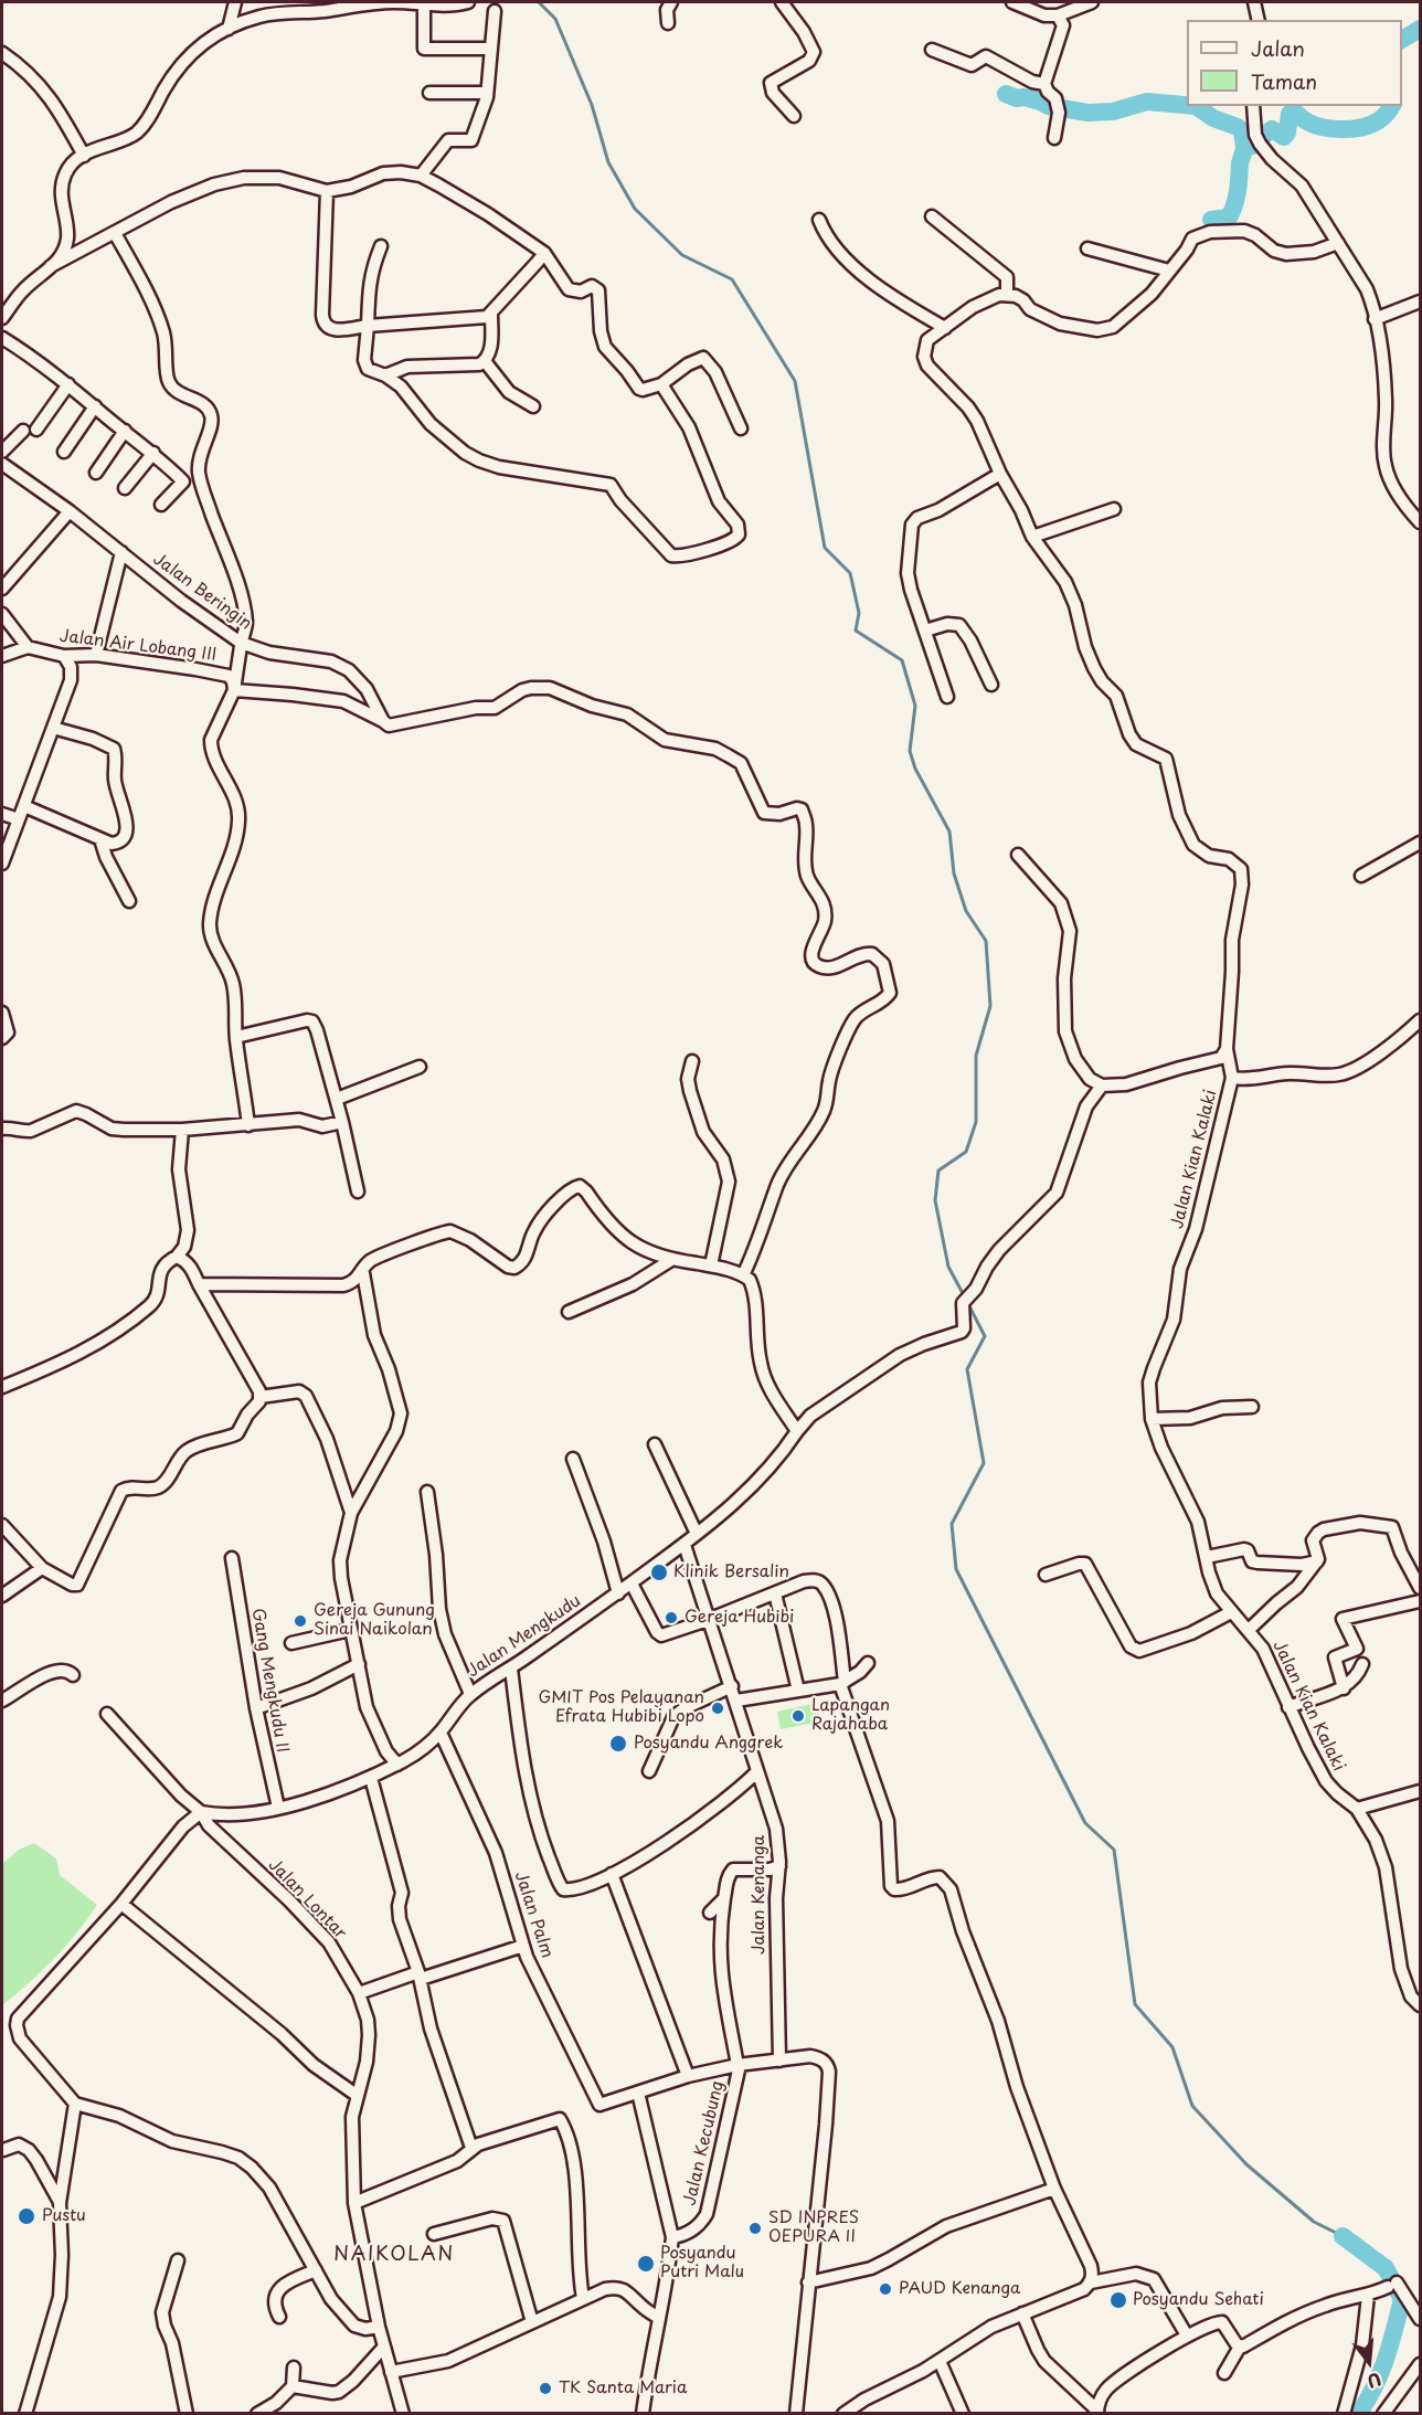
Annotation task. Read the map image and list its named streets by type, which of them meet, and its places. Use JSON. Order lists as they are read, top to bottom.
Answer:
{
  "streets": {
    "street": [
      "Jalan Beringin",
      "Jalan Air Lobang III",
      "Jalan Kian Kalaki",
      "Jalan Mengkudu",
      "Gang Mengkudu II",
      "Jalan Kenanga",
      "Jalan Lontar",
      "Jalan Palm",
      "Jalan Kecubung"
    ]
  },
  "crossings": [
    ["Jalan Mengkudu", "Gang Mengkudu II"],
    ["Jalan Mengkudu", "Jalan Kenanga"],
    ["Jalan Mengkudu", "Jalan Lontar"],
    ["Jalan Mengkudu", "Jalan Palm"]
  ],
  "districts": ["NAIKOLAN"],
  "places": [
    "Klinik Bersalin",
    "Gereja Hubibi",
    "Gereja Gunung Sinai Naikolan",
    "GMIT Pos Pelayanan Efrata Hubibi Lopo",
    "Lapangan Rajahaba",
    "Posyandu Anggrek",
    "Pustu",
    "SD INPRES OEPURA II",
    "Posyandu Putri Malu",
    "PAUD Kenanga",
    "Posyandu Sehati",
    "TK Santa Maria"
  ],
  "legend": ["Jalan", "Taman"],
  "north": "bottom"
}
